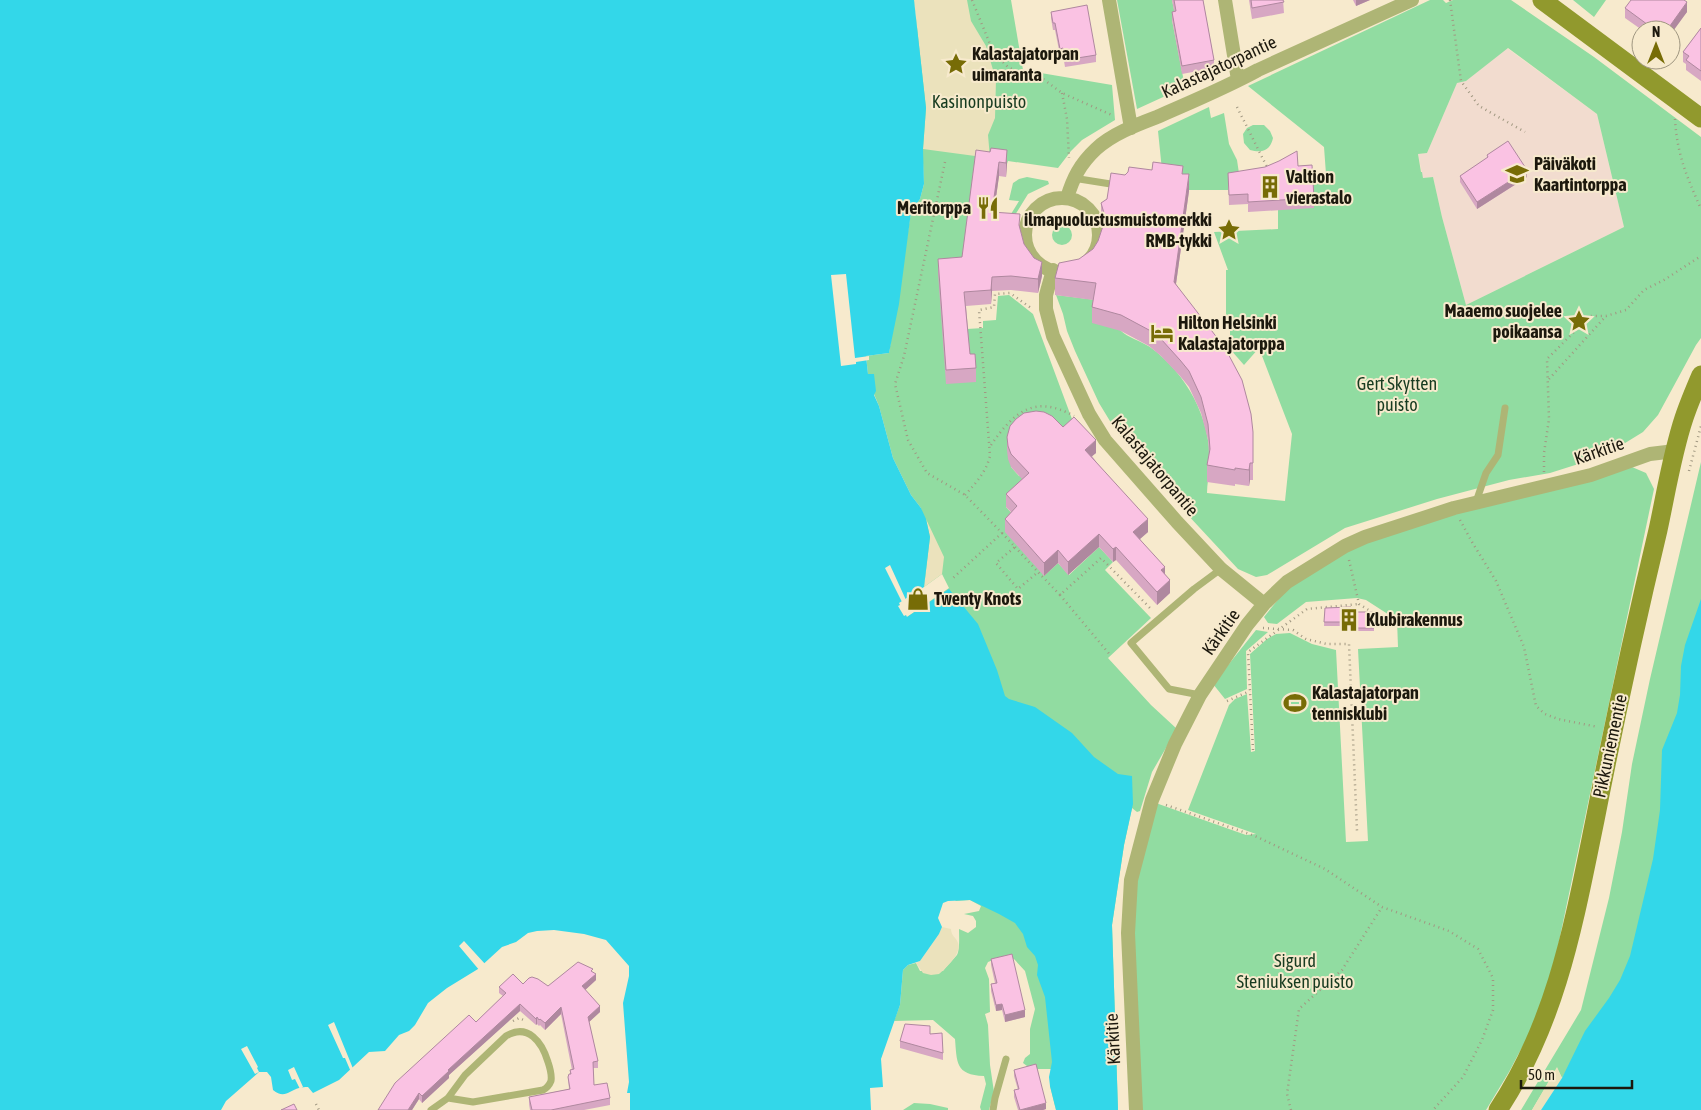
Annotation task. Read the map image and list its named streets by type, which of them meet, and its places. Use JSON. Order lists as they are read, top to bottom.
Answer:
{
  "streets": {
    "main road": ["Pikkuniementie"],
    "street": ["Kalastajatorpantie", "Kärkitie"]
  },
  "crossings": [
    ["Kalastajatorpantie", "Kärkitie"],
    ["Kärkitie", "Pikkuniementie"]
  ],
  "parks": ["Kasinonpuisto", "Gert Skytten puisto", "Sigurd Steniuksen puisto"],
  "places": {
    "place": ["Kalastajatorpan uimaranta", "ilmapuolustusmuistomerkki RMB-tykki", "Maaemo suojelee poikaansa"],
    "school or university": ["Päiväkoti Kaartintorppa"],
    "building": ["Valtion vierastalo", "Klubirakennus"],
    "restaurant": ["Meritorppa"],
    "hotel": ["Hilton Helsinki Kalastajatorppa"],
    "shop": ["Twenty Knots"],
    "sports": ["Kalastajatorpan tennisklubi"]
  },
  "scale_bar": "50 m",
  "north": "top"
}
